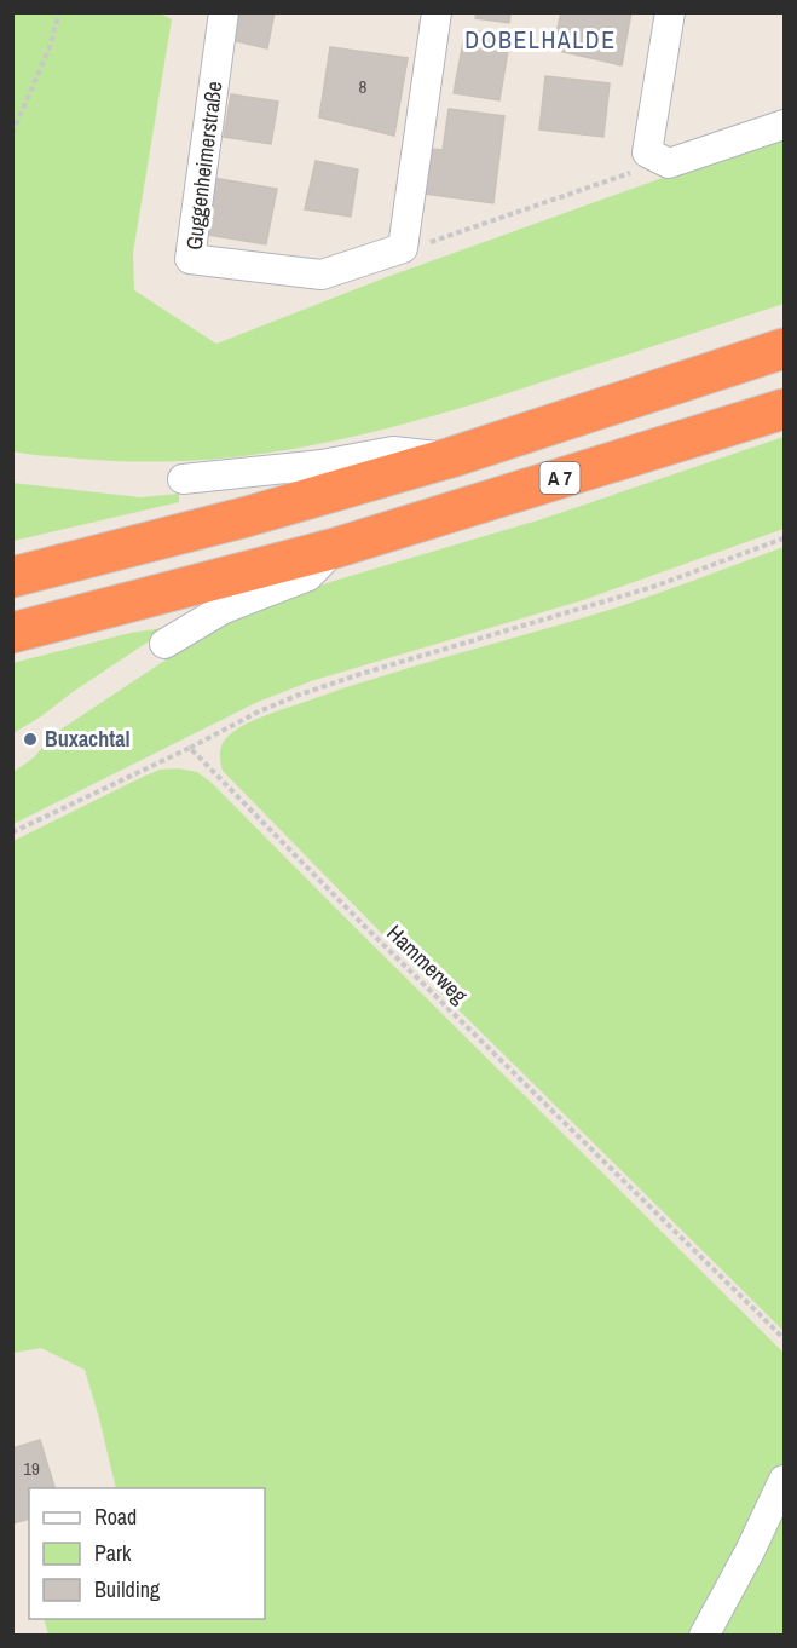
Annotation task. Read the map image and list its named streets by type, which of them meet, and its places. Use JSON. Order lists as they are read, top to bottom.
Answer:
{
  "streets": {
    "highway": ["A 7"],
    "street": ["Guggenheimerstraße"],
    "path": ["Hammerweg"]
  },
  "districts": ["DOBELHALDE"],
  "places": ["Buxachtal"],
  "house_numbers": ["8", "19"],
  "legend": ["Road", "Park", "Building"]
}
